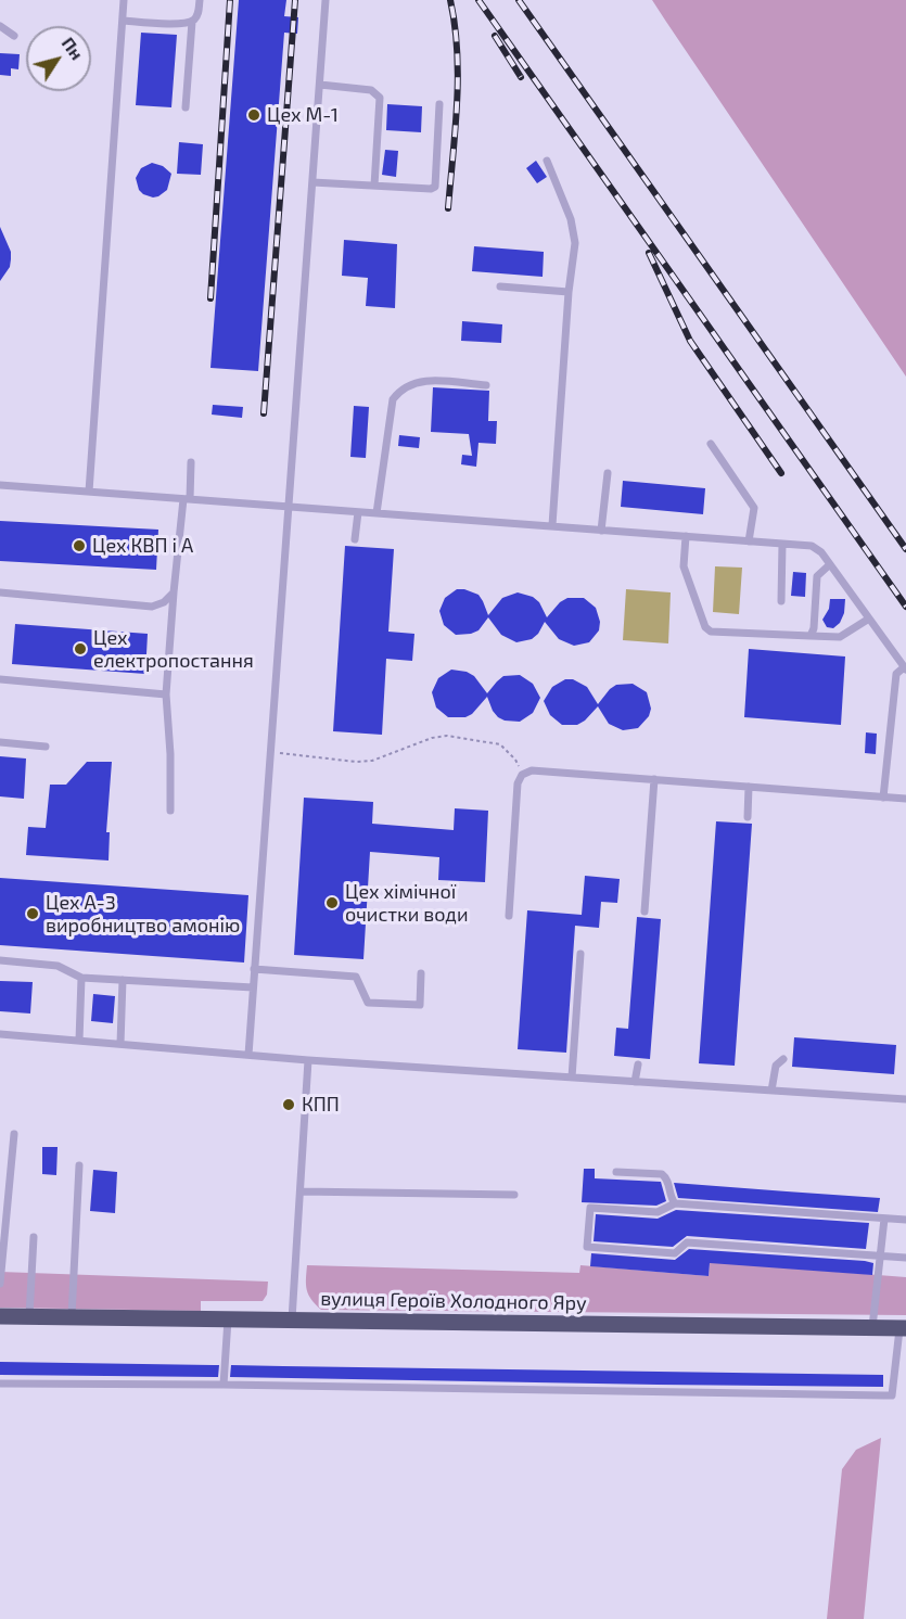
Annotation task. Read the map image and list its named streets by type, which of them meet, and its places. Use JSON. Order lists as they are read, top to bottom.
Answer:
{
  "streets": {
    "main road": ["вулиця Героїв Холодного Яру"]
  },
  "places": [
    "Цех М-1",
    "Цех КВП і А",
    "Цех електропостання",
    "Цех хімічної очистки води",
    "Цех А-3 виробництво амонію",
    "КПП"
  ],
  "north": "top right"
}
